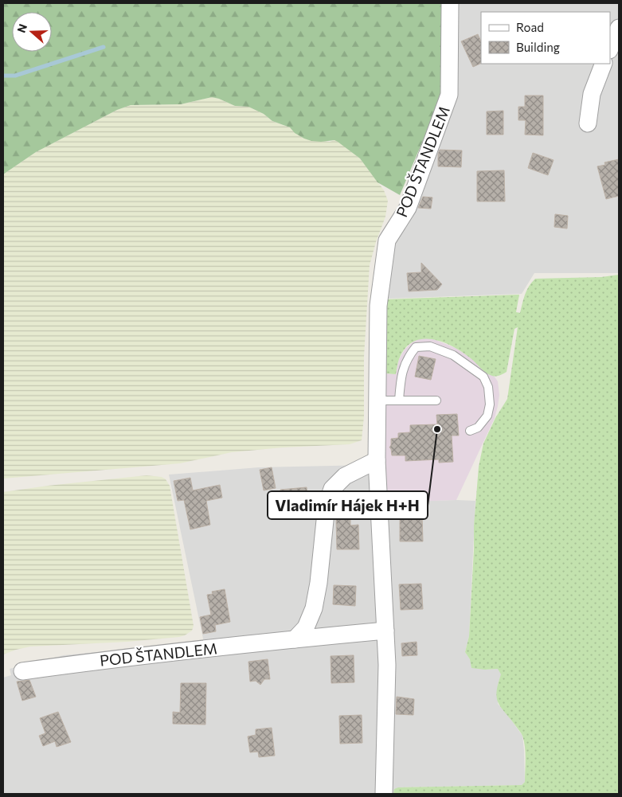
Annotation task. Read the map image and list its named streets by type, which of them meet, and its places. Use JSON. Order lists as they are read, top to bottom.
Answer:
{
  "streets": {
    "street": ["POD ŠTANDLEM"]
  },
  "places": ["Vladimír Hájek H+H"],
  "legend": ["Road", "Building"],
  "north": "left"
}
